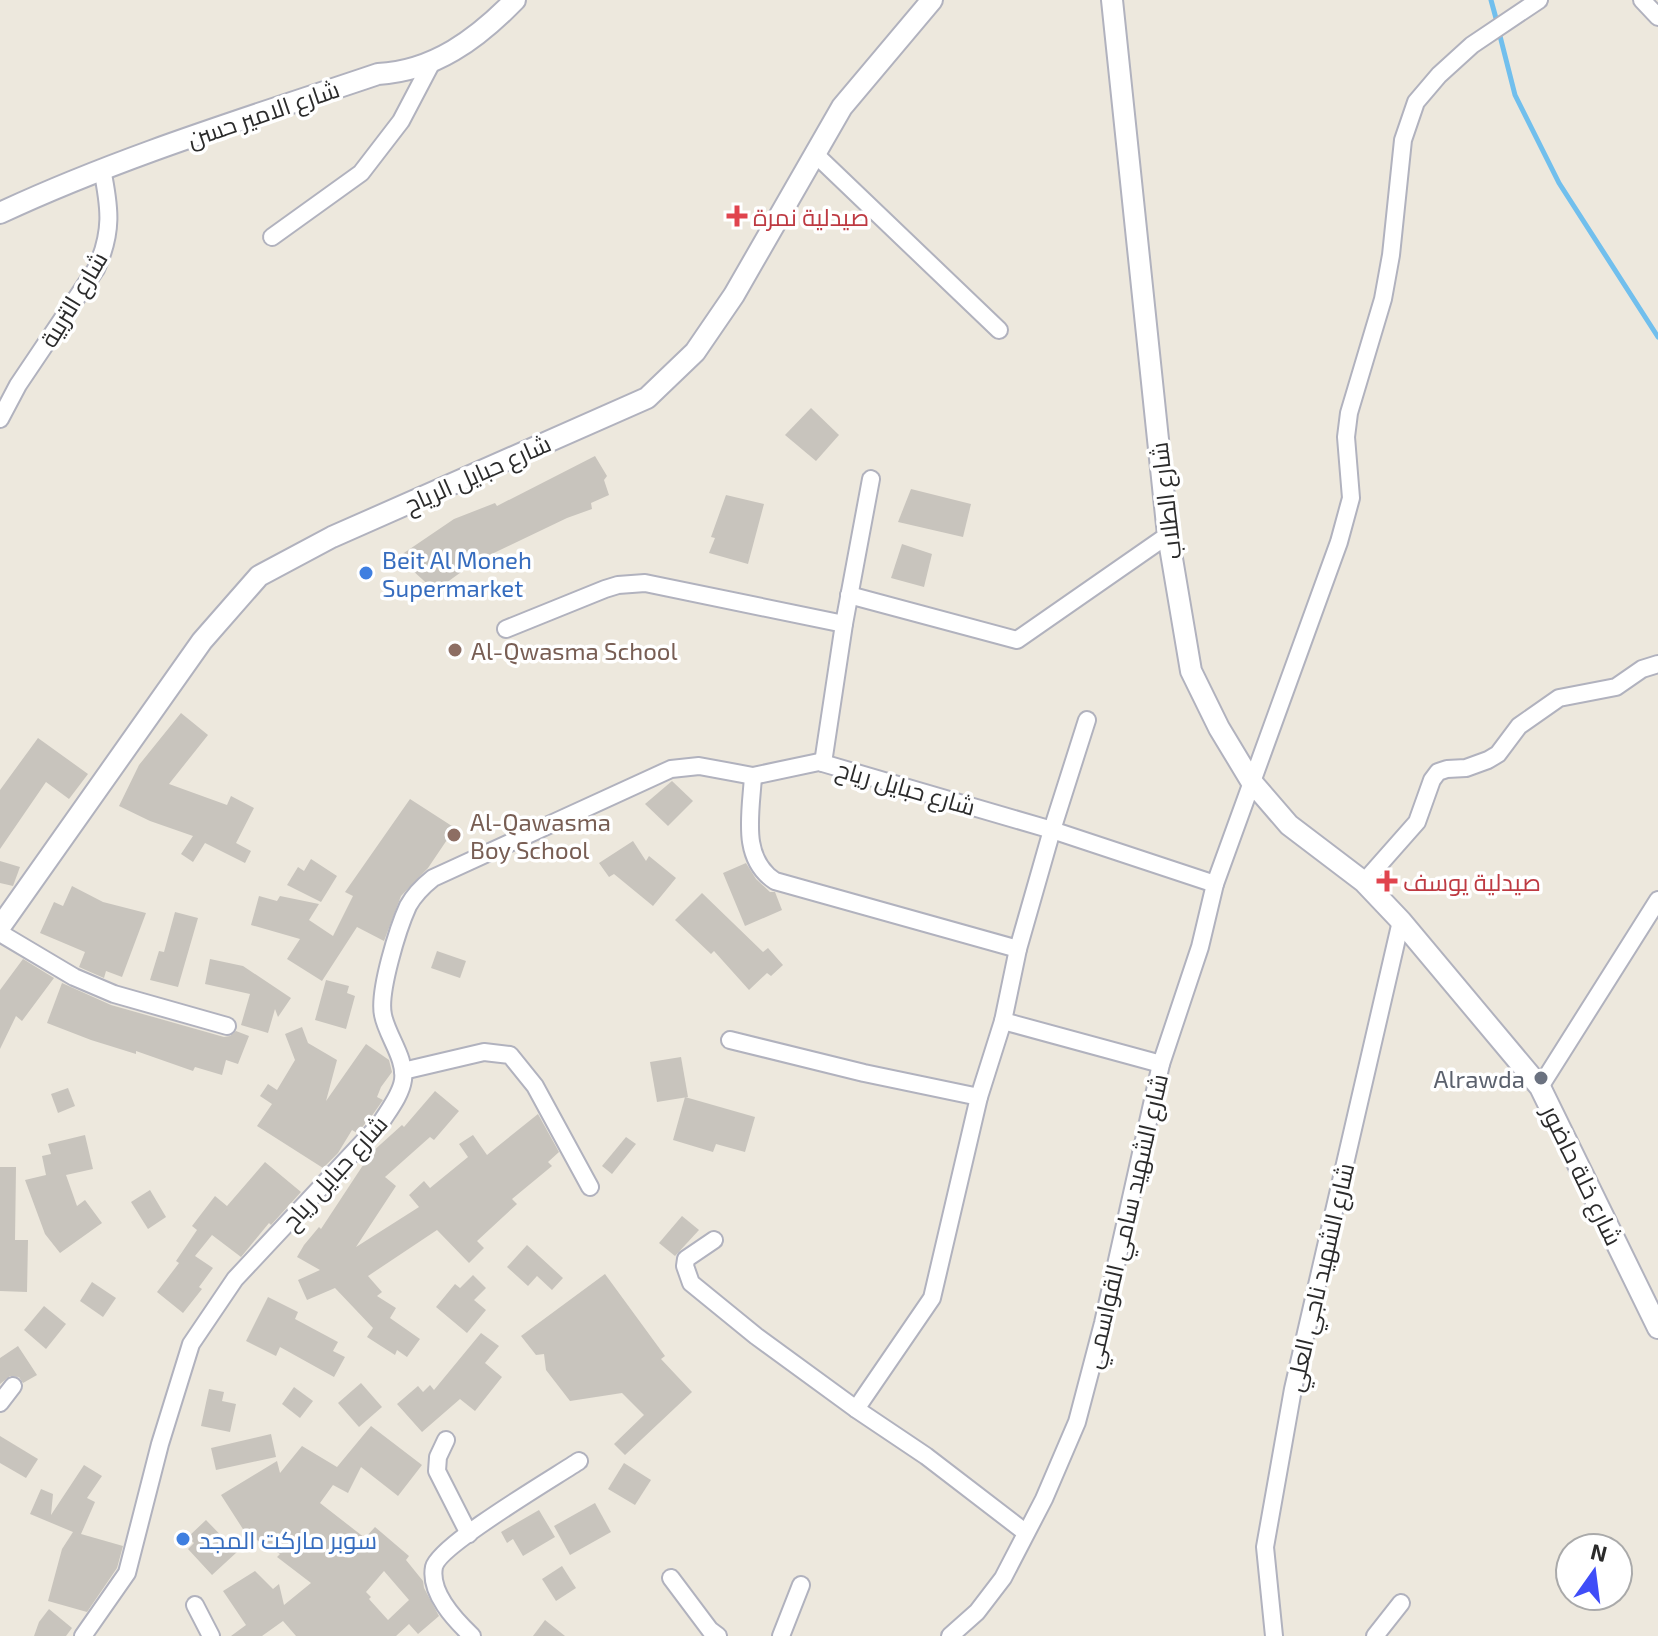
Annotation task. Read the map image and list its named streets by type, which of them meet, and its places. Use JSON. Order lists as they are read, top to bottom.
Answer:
{
  "streets": {
    "street": [
      "شارع الامير حسن",
      "شارع التربية",
      "شارع حبايل الرياح",
      "شارع الطلاب",
      "شارع حبايل رياح",
      "شارع خلة حاضور",
      "شارع الشهيد سامي القواسمي",
      "شارع الشهيد ناجي العلي"
    ]
  },
  "crossings": [
    ["شارع الامير حسن", "شارع التربية"],
    ["شارع الطلاب", "شارع خلة حاضور"],
    ["شارع الطلاب", "شارع الشهيد سامي القواسمي"],
    ["شارع الطلاب", "شارع الشهيد ناجي العلي"],
    ["شارع حبايل رياح", "شارع الشهيد سامي القواسمي"],
    ["شارع خلة حاضور", "شارع الشهيد ناجي العلي"]
  ],
  "places": {
    "health": ["صيدلية نمرة", "صيدلية يوسف"],
    "other": [
      "Beit Al Moneh Supermarket",
      "Al-Qwasma School",
      "Al-Qawasma Boy School",
      "Alrawda",
      "سوبر ماركت المجد"
    ]
  },
  "north": "top"
}
